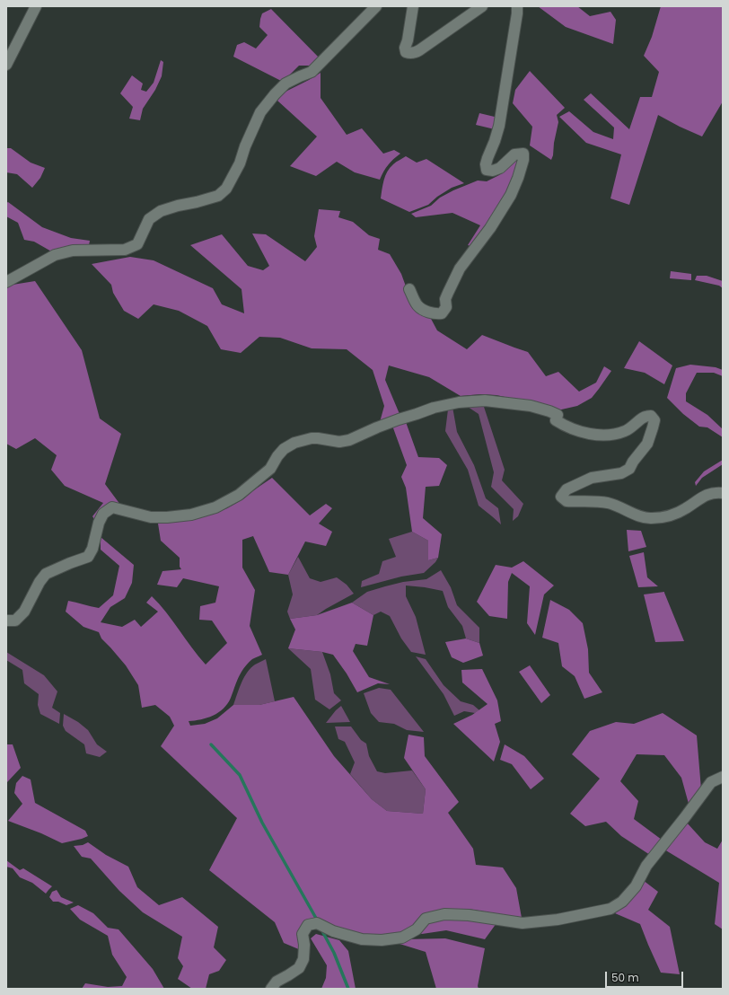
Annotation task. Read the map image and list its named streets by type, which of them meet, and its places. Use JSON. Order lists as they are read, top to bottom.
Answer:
{
  "scale_bar": "50 m"
}
